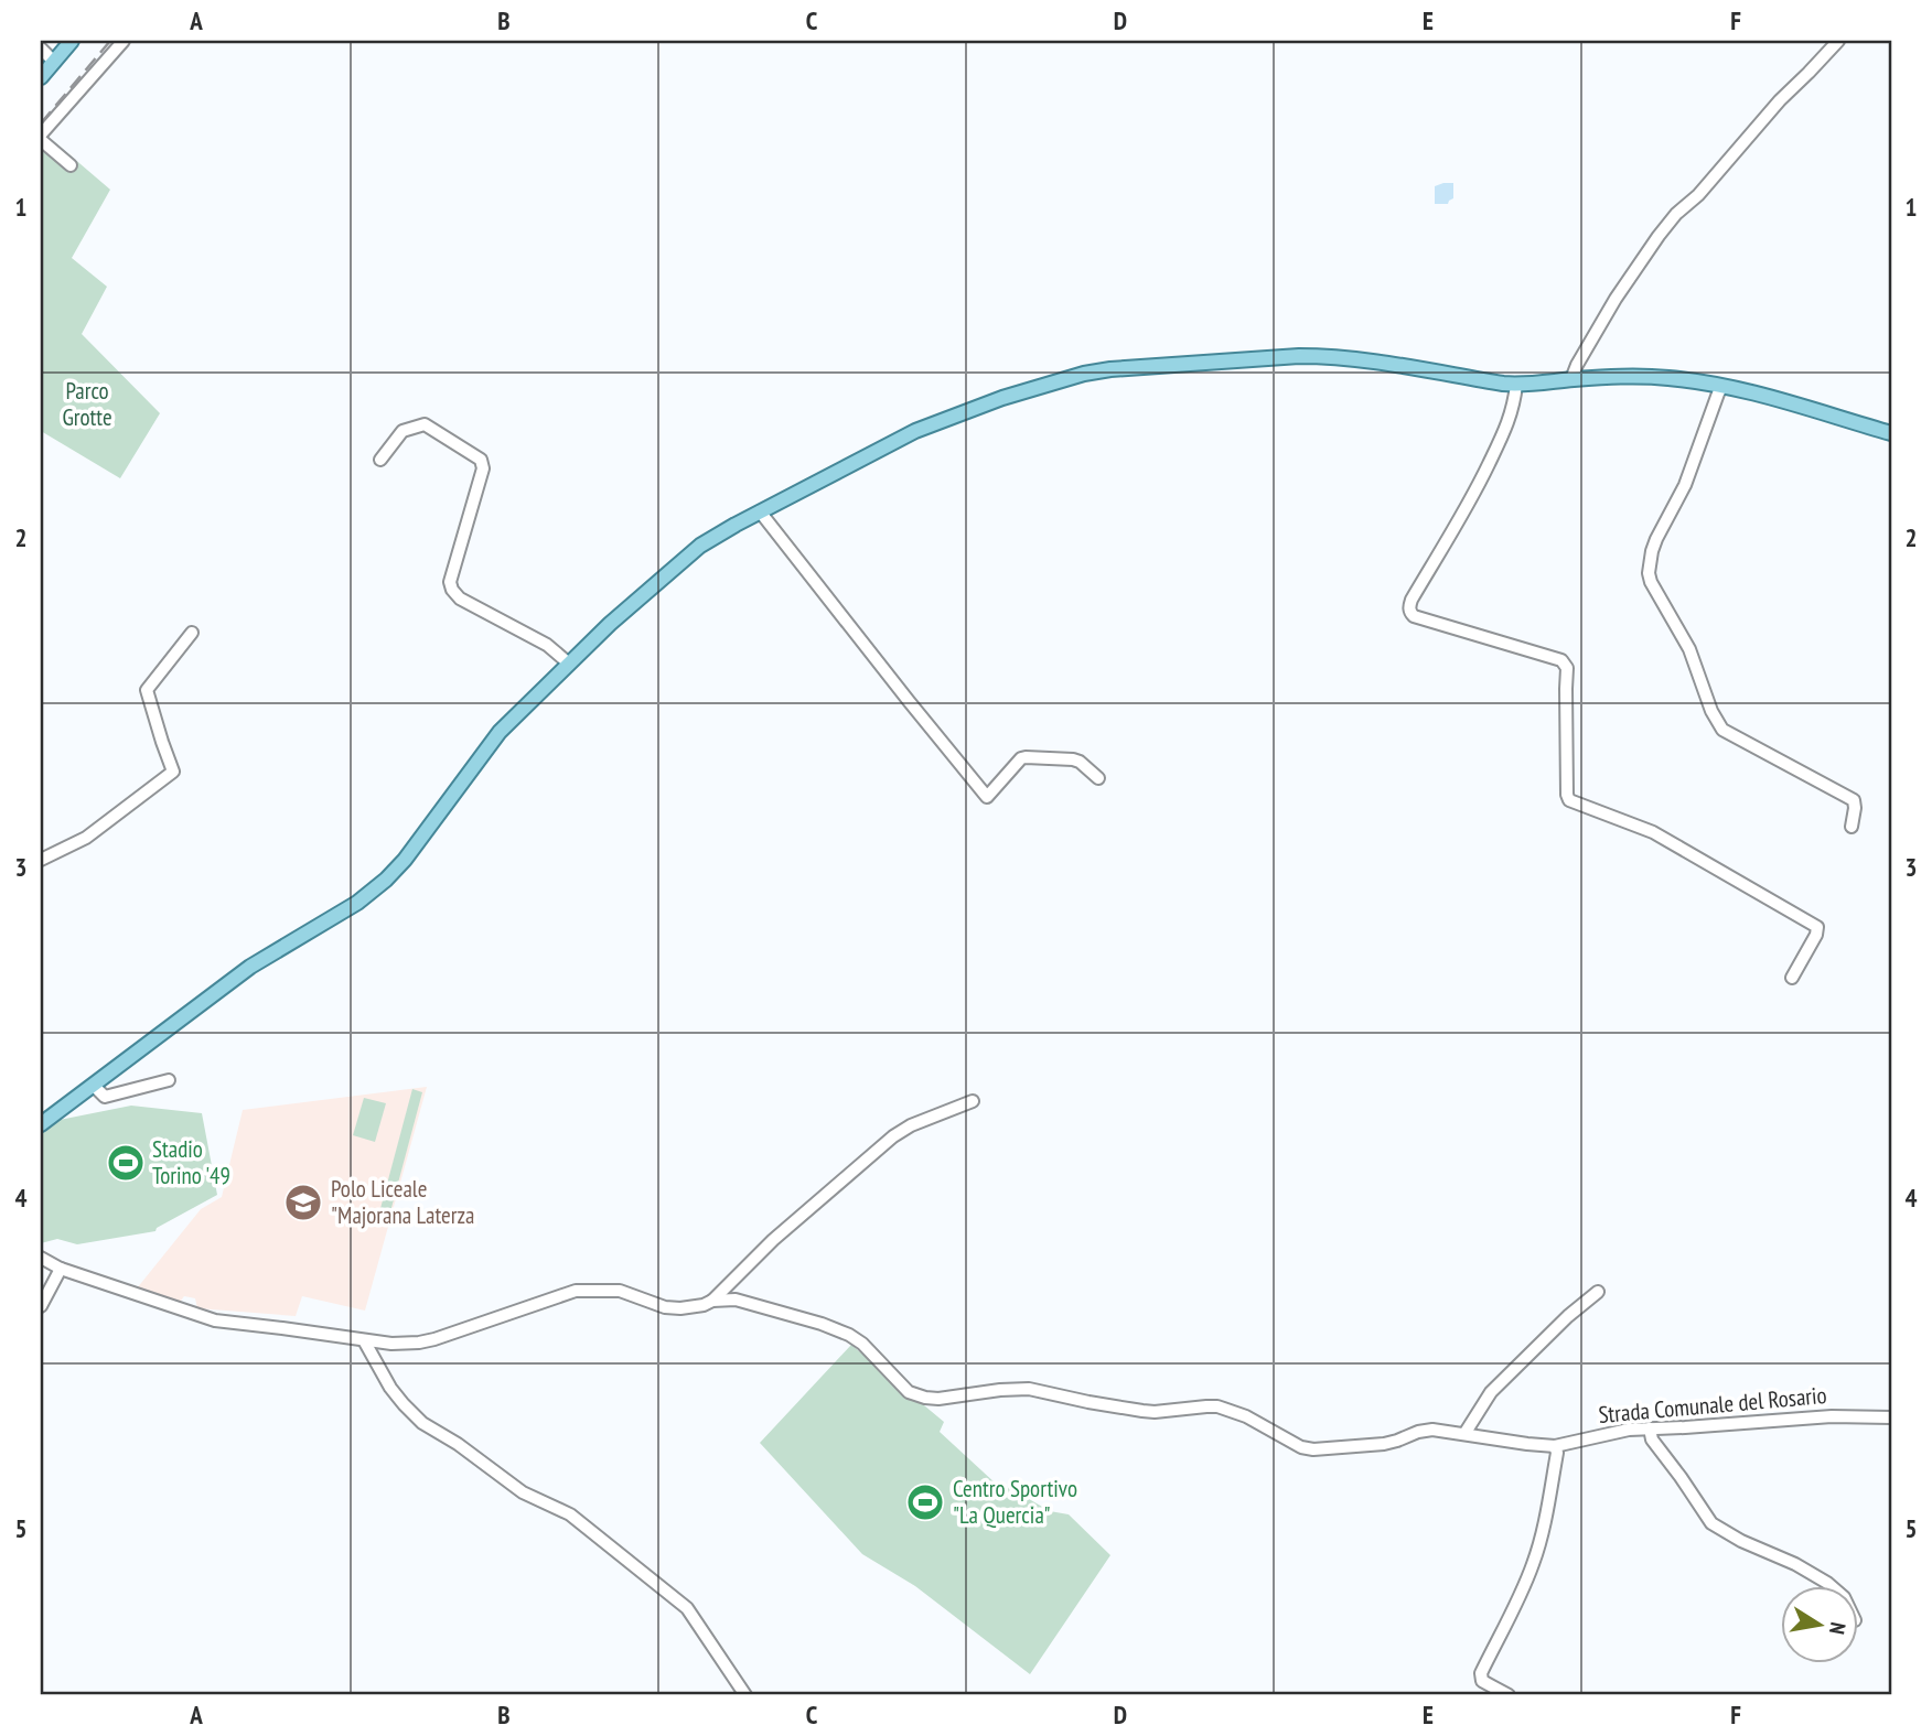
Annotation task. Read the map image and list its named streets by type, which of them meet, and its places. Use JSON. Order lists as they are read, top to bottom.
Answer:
{
  "streets": {
    "street": ["Strada Comunale del Rosario"]
  },
  "parks": ["Parco Grotte"],
  "places": {
    "sports": ["Stadio Torino '49", "Centro Sportivo \"La Quercia\""],
    "school or university": ["Polo Liceale \"Majorana Laterza"]
  },
  "north": "right",
  "grid": {
    "columns": [
      "A",
      "B",
      "C",
      "D",
      "E",
      "F"
    ],
    "rows": [
      "1",
      "2",
      "3",
      "4",
      "5"
    ]
  }
}
